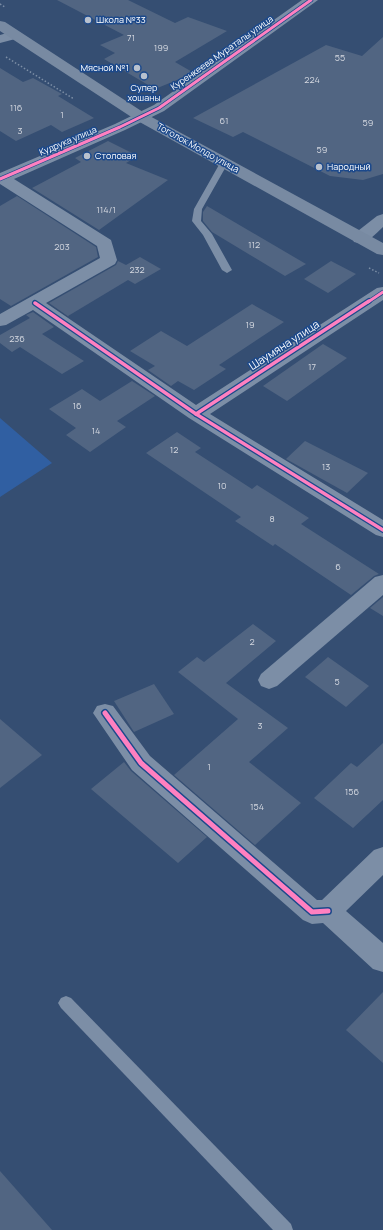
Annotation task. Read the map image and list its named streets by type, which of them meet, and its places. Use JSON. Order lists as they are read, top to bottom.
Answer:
{
  "streets": {
    "main road": ["Тоголок Молдо улица"],
    "street": ["Куренкеева Мураталы улица", "Кудрука улица", "Шаумяна улица"]
  },
  "crossings": [
    ["Куренкеева Мураталы улица", "Кудрука улица"],
    ["Куренкеева Мураталы улица", "Тоголок Молдо улица"],
    ["Кудрука улица", "Тоголок Молдо улица"]
  ],
  "places": [
    "Школа №33",
    "Мясной №1",
    "Супер хошаны",
    "Столовая",
    "Народный"
  ],
  "house_numbers": [
    "71",
    "199",
    "55",
    "224",
    "116",
    "1",
    "61",
    "59",
    "3",
    "59",
    "114/1",
    "112",
    "203",
    "232",
    "19",
    "236",
    "17",
    "16",
    "14",
    "12",
    "13",
    "10",
    "8",
    "6",
    "2",
    "5",
    "3",
    "1",
    "156",
    "154"
  ]
}
